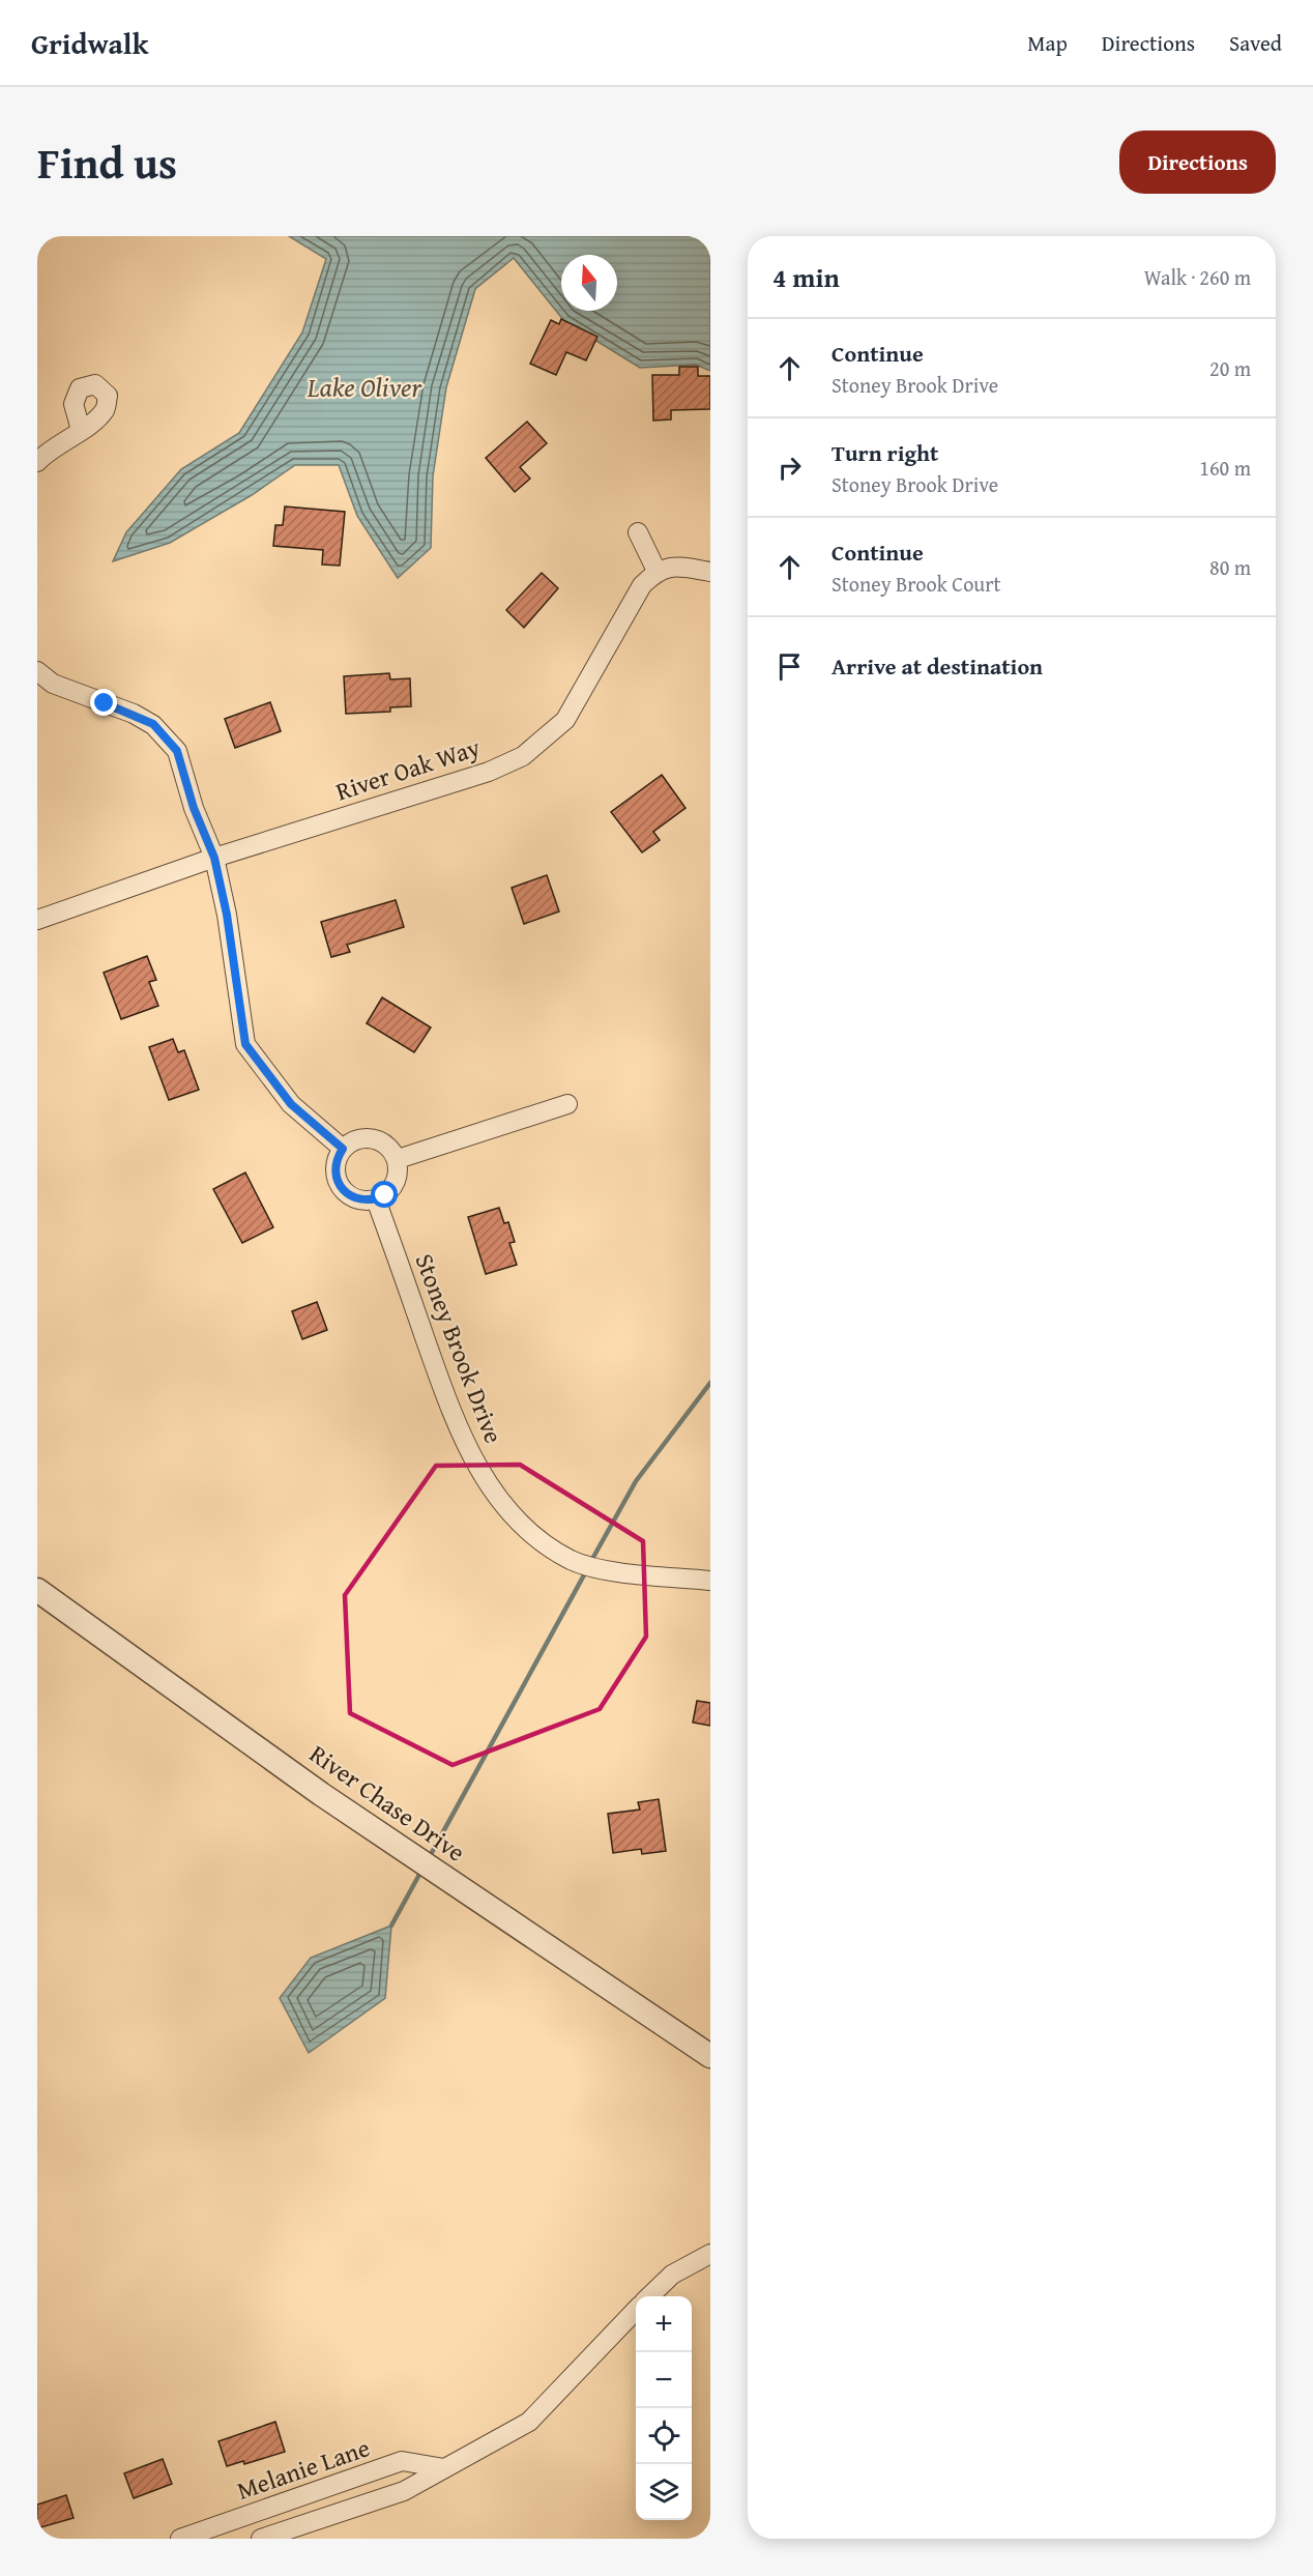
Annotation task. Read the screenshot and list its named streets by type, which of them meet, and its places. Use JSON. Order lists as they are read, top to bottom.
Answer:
{
  "streets": {
    "street": [
      "River Oak Way",
      "Stoney Brook Drive",
      "River Chase Drive",
      "Melanie Lane"
    ]
  },
  "water": ["Lake Oliver"],
  "north": "top",
  "page": {
    "header": "Gridwalk",
    "nav": ["Map", "Directions", "Saved"],
    "title": "Find us",
    "buttons": "Directions",
    "heading": ["4 min", "Walk · 260 m"],
    "list": [
      ["Continue", "Stoney Brook Drive", "20 m"],
      ["Turn right", "Stoney Brook Drive", "160 m"],
      ["Continue", "Stoney Brook Court", "80 m"],
      "Arrive at destination"
    ],
    "map_buttons": ["+", "−"]
  }
}
